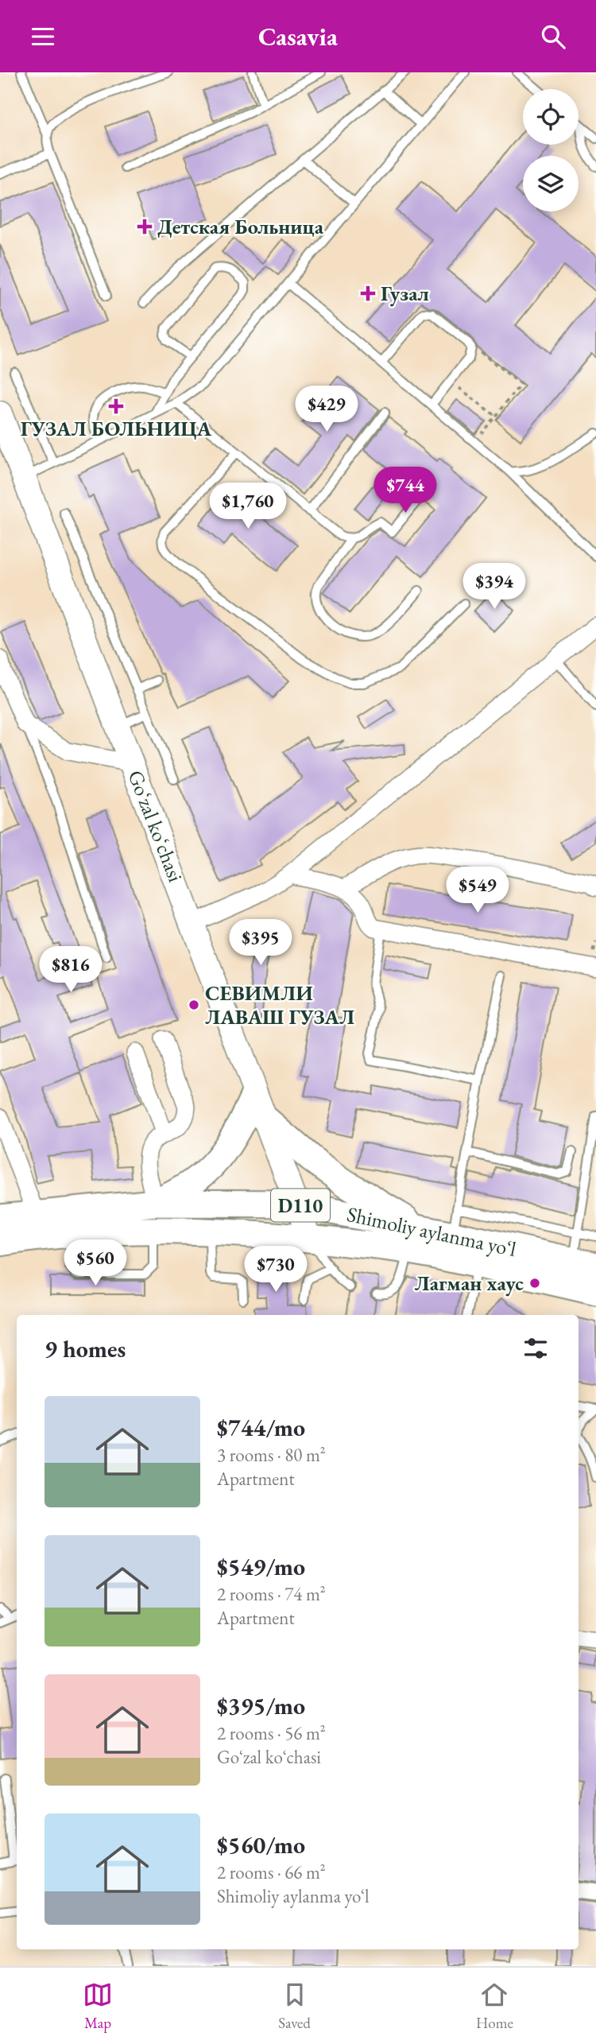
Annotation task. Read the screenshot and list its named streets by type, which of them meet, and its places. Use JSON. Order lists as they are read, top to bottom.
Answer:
{
  "streets": {
    "main road": ["Goʻzal koʻchasi", "D110", "Shimoliy aylanma yoʻl"]
  },
  "crossings": [
    ["Goʻzal koʻchasi", "Shimoliy aylanma yoʻl"]
  ],
  "places": {
    "health": ["Детская Больница", "Гузал", "ГУЗАЛ БОЛЬНИЦА"],
    "other": ["СЕВИМЛИ ЛАВАШ ГУЗАЛ", "Лагман хаус"]
  },
  "page": {
    "header": "Casavia",
    "price": [
      "$429",
      "$744",
      "$1,760",
      "$394",
      "$549",
      "$395",
      "$816",
      "$560",
      "$730"
    ],
    "heading": "9 homes",
    "list": [
      {
        "name": "$744/mo",
        "note": "3 rooms · 80 m² · Apartment"
      },
      {
        "name": "$549/mo",
        "note": "2 rooms · 74 m² · Apartment"
      },
      {
        "name": "$395/mo",
        "note": "2 rooms · 56 m² · Goʻzal koʻchasi"
      },
      {
        "name": "$560/mo",
        "note": "2 rooms · 66 m² · Shimoliy aylanma yoʻl"
      }
    ],
    "tabs": ["Map", "Saved", "Home"]
  }
}
